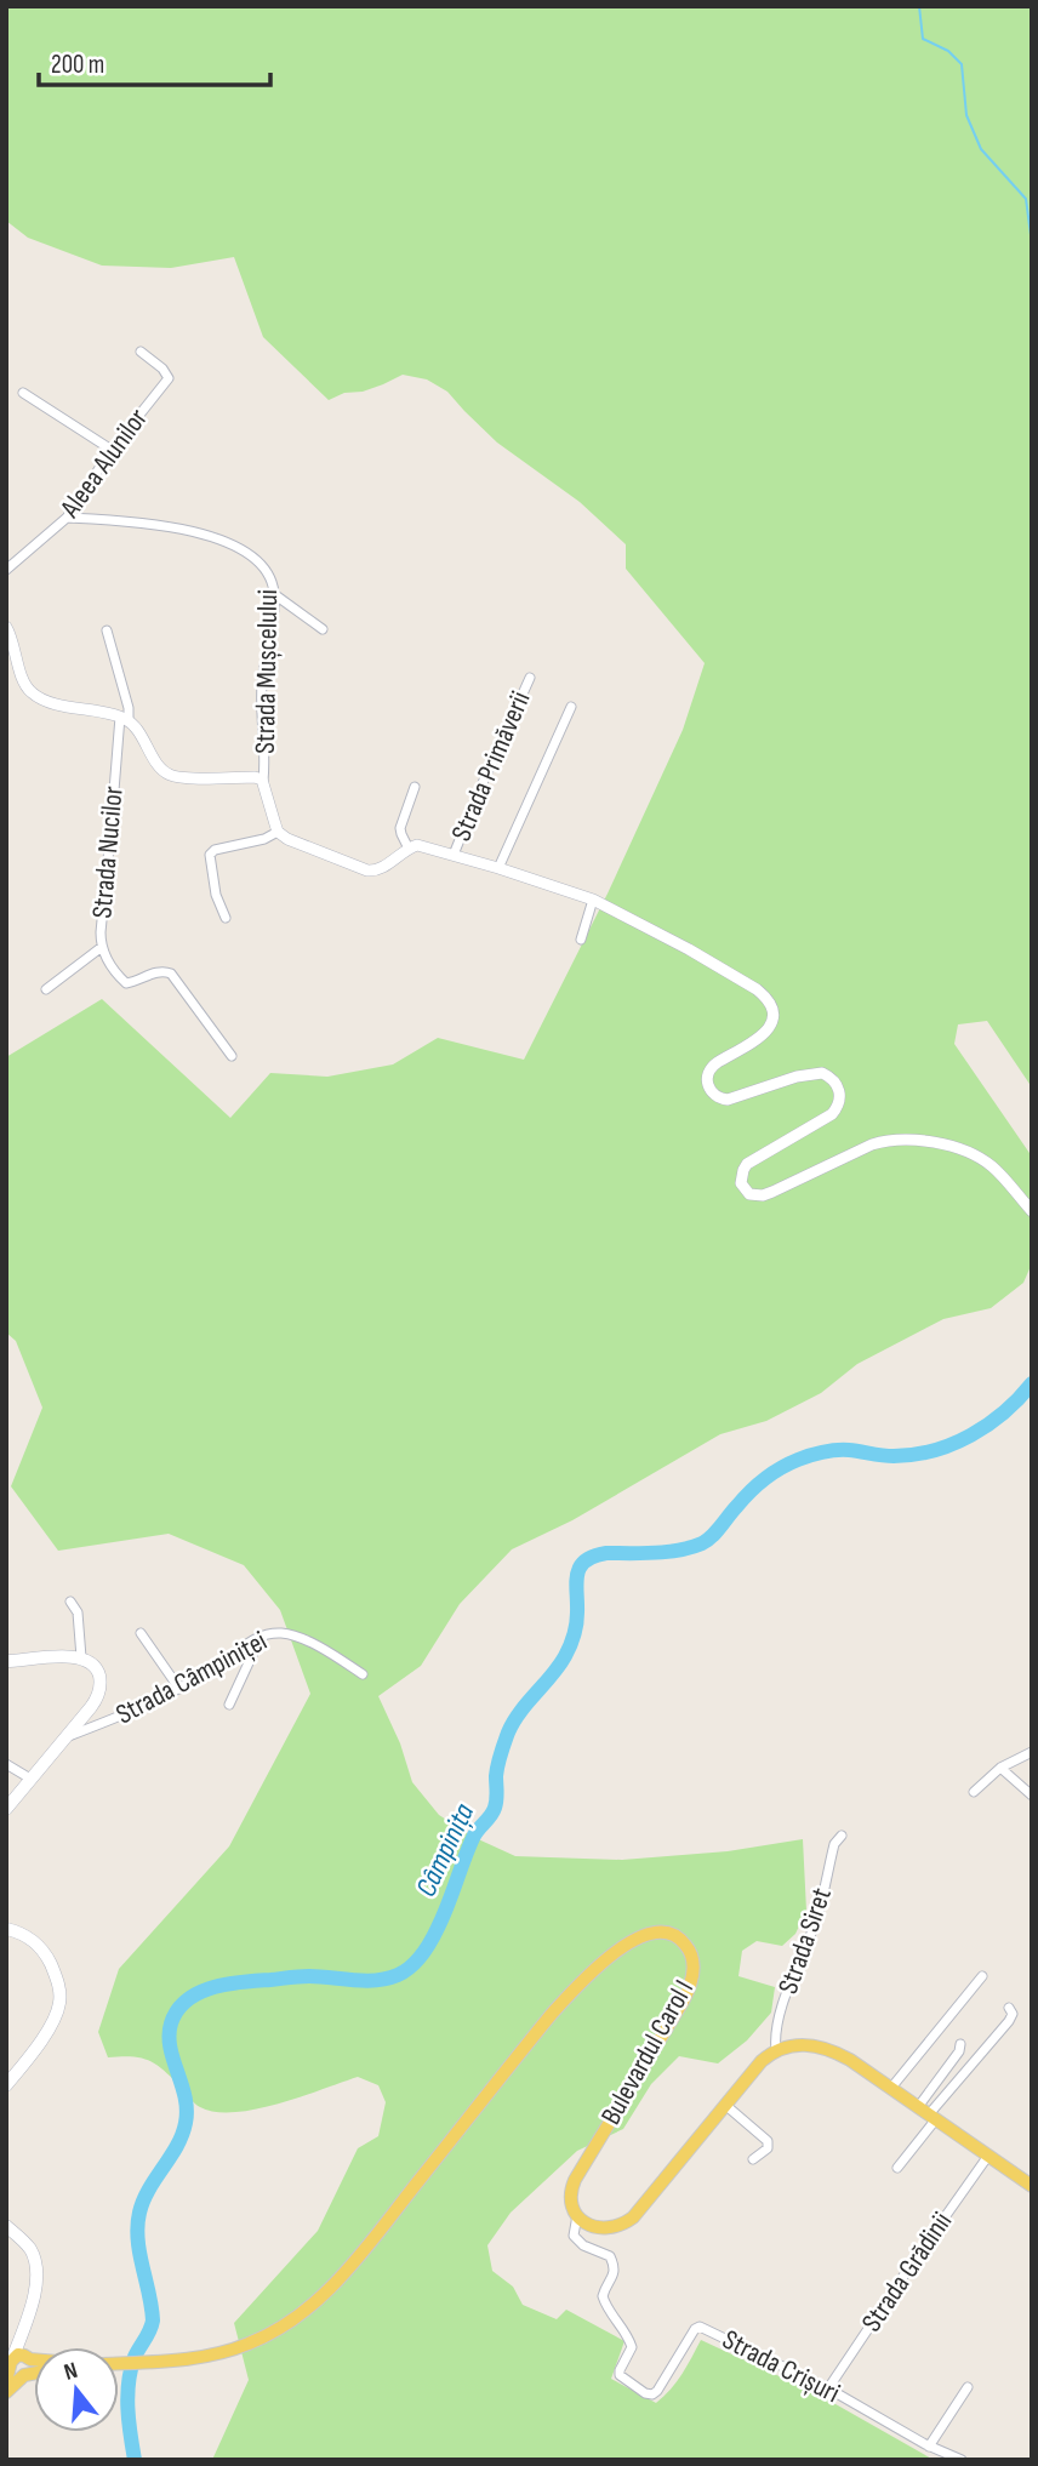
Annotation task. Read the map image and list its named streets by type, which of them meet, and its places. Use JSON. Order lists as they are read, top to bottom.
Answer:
{
  "streets": {
    "main road": ["Bulevardul Carol I"],
    "street": [
      "Aleea Alunilor",
      "Strada Mușcelului",
      "Strada Primăverii",
      "Strada Nucilor",
      "Strada Câmpiniței",
      "Strada Siret",
      "Strada Grădinii",
      "Strada Crișuri"
    ]
  },
  "crossings": [
    ["Aleea Alunilor", "Strada Mușcelului"],
    ["Bulevardul Carol I", "Strada Crișuri"],
    ["Strada Grădinii", "Strada Crișuri"]
  ],
  "water": ["Câmpinița"],
  "scale_bar": "200 m",
  "north": "top"
}
